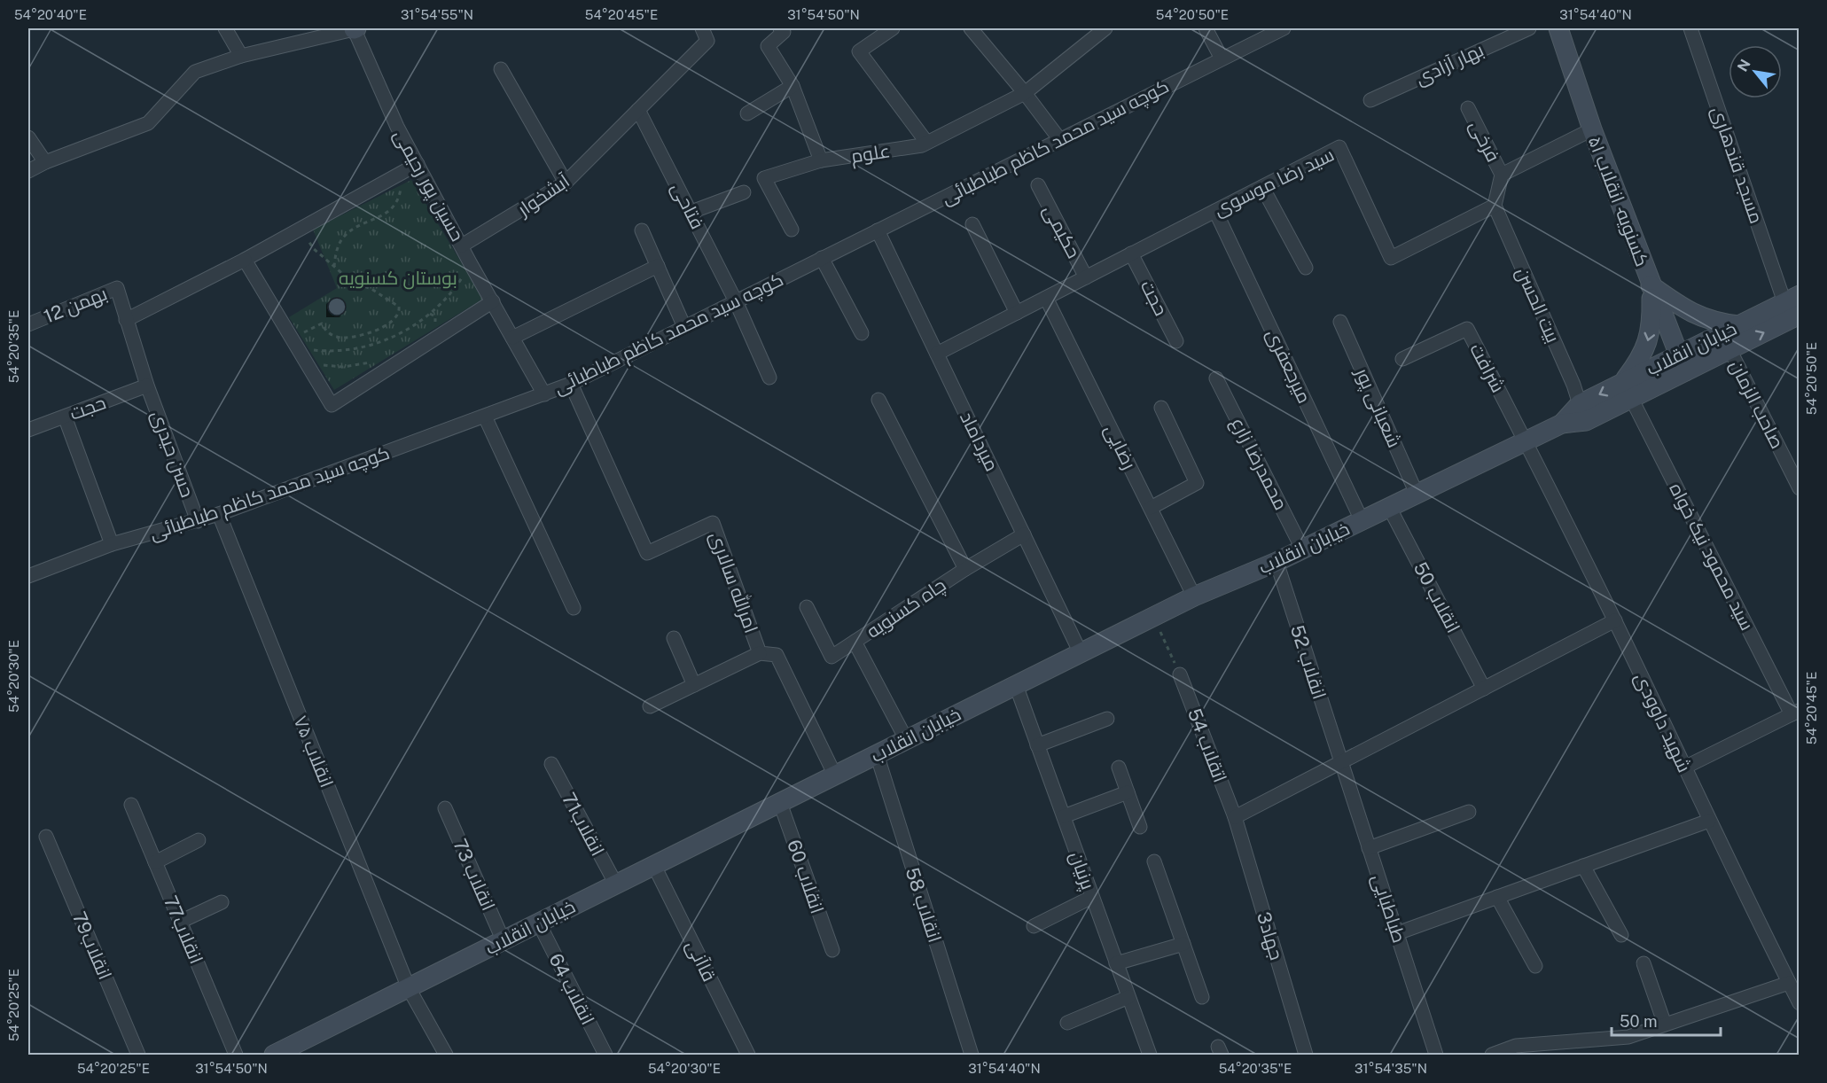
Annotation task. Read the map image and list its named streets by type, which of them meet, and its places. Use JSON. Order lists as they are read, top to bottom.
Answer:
{
  "streets": {
    "main road": ["کسنویه- انقلاب ۵۱", "خیابان انقلاب"],
    "street": [
      "بهار آزادی",
      "فرخی",
      "کوچه سید محمد کاظم طباطبائی",
      "علوم",
      "مسجد قندهاری",
      "سید رضا موسوی",
      "حسین پور رحیمی",
      "آبشخوار",
      "فتاحی",
      "حکیمی",
      "حجت",
      "12 بهمن",
      "بیت الحسن",
      "میرجعفری",
      "شرافت",
      "صاحب الزمان",
      "شعبانی پور",
      "میرداماد",
      "رضایی",
      "حسن حیدری",
      "محمدرضا زارع",
      "سید محمود نیک خواه",
      "امرالله سالاری",
      "انقلاب 50",
      "چاه کسنویه",
      "انقلاب 52",
      "شهید داوودی",
      "اتقلاب 54",
      "انقلاب ۷۵",
      "انقلاب71",
      "پرنیان",
      "انقلاب 73",
      "انقلاب 60",
      "انقلاب 58",
      "طباطبایی",
      "انقلاب77",
      "جهاد3",
      "انقلاب79",
      "قاآنی",
      "انقلاب 64"
    ]
  },
  "crossings": [
    ["کوچه سید محمد کاظم طباطبائی", "حسین پور رحیمی"],
    ["کوچه سید محمد کاظم طباطبائی", "فتاحی"],
    ["کوچه سید محمد کاظم طباطبائی", "میرداماد"],
    ["کوچه سید محمد کاظم طباطبائی", "حسن حیدری"],
    ["کوچه سید محمد کاظم طباطبائی", "امرالله سالاری"],
    ["کوچه سید محمد کاظم طباطبائی", "انقلاب ۷۵"],
    ["مسجد قندهاری", "خیابان انقلاب"],
    ["سید رضا موسوی", "حکیمی"],
    ["سید رضا موسوی", "حجت"],
    ["سید رضا موسوی", "بیت الحسن"],
    ["سید رضا موسوی", "میرجعفری"],
    ["سید رضا موسوی", "میرداماد"],
    ["سید رضا موسوی", "رضایی"],
    ["حسین پور رحیمی", "آبشخوار"],
    ["آبشخوار", "فتاحی"],
    ["کسنویه- انقلاب ۵۱", "خیابان انقلاب"],
    ["حجت", "12 بهمن"],
    ["حجت", "حسن حیدری"],
    ["12 بهمن", "حسن حیدری"],
    ["بیت الحسن", "خیابان انقلاب"],
    ["خیابان انقلاب", "میرجعفری"],
    ["خیابان انقلاب", "شرافت"],
    ["خیابان انقلاب", "صاحب الزمان"],
    ["خیابان انقلاب", "شعبانی پور"],
    ["خیابان انقلاب", "میرداماد"],
    ["خیابان انقلاب", "رضایی"],
    ["خیابان انقلاب", "محمدرضا زارع"],
    ["خیابان انقلاب", "سید محمود نیک خواه"],
    ["خیابان انقلاب", "امرالله سالاری"],
    ["خیابان انقلاب", "انقلاب 50"],
    ["خیابان انقلاب", "چاه کسنویه"],
    ["خیابان انقلاب", "انقلاب 52"],
    ["خیابان انقلاب", "شهید داوودی"],
    ["خیابان انقلاب", "انقلاب ۷۵"],
    ["خیابان انقلاب", "انقلاب71"],
    ["خیابان انقلاب", "پرنیان"],
    ["خیابان انقلاب", "انقلاب 73"],
    ["خیابان انقلاب", "انقلاب 60"],
    ["خیابان انقلاب", "انقلاب 58"],
    ["خیابان انقلاب", "قاآنی"],
    ["خیابان انقلاب", "انقلاب 64"],
    ["شرافت", "شهید داوودی"],
    ["میرداماد", "چاه کسنویه"],
    ["انقلاب 52", "طباطبایی"],
    ["اتقلاب 54", "جهاد3"]
  ],
  "parks": ["بوستان کسنویه"],
  "scale_bar": "50 m",
  "north": "top left",
  "coordinates": [
    "54°20'40\"E",
    "31°54'55\"N",
    "54°20'45\"E",
    "31°54'50\"N",
    "54°20'50\"E",
    "31°54'40\"N",
    "54°20'35\"E",
    "54°20'30\"E",
    "54°20'25\"E",
    "31°54'35\"N"
  ]
}
